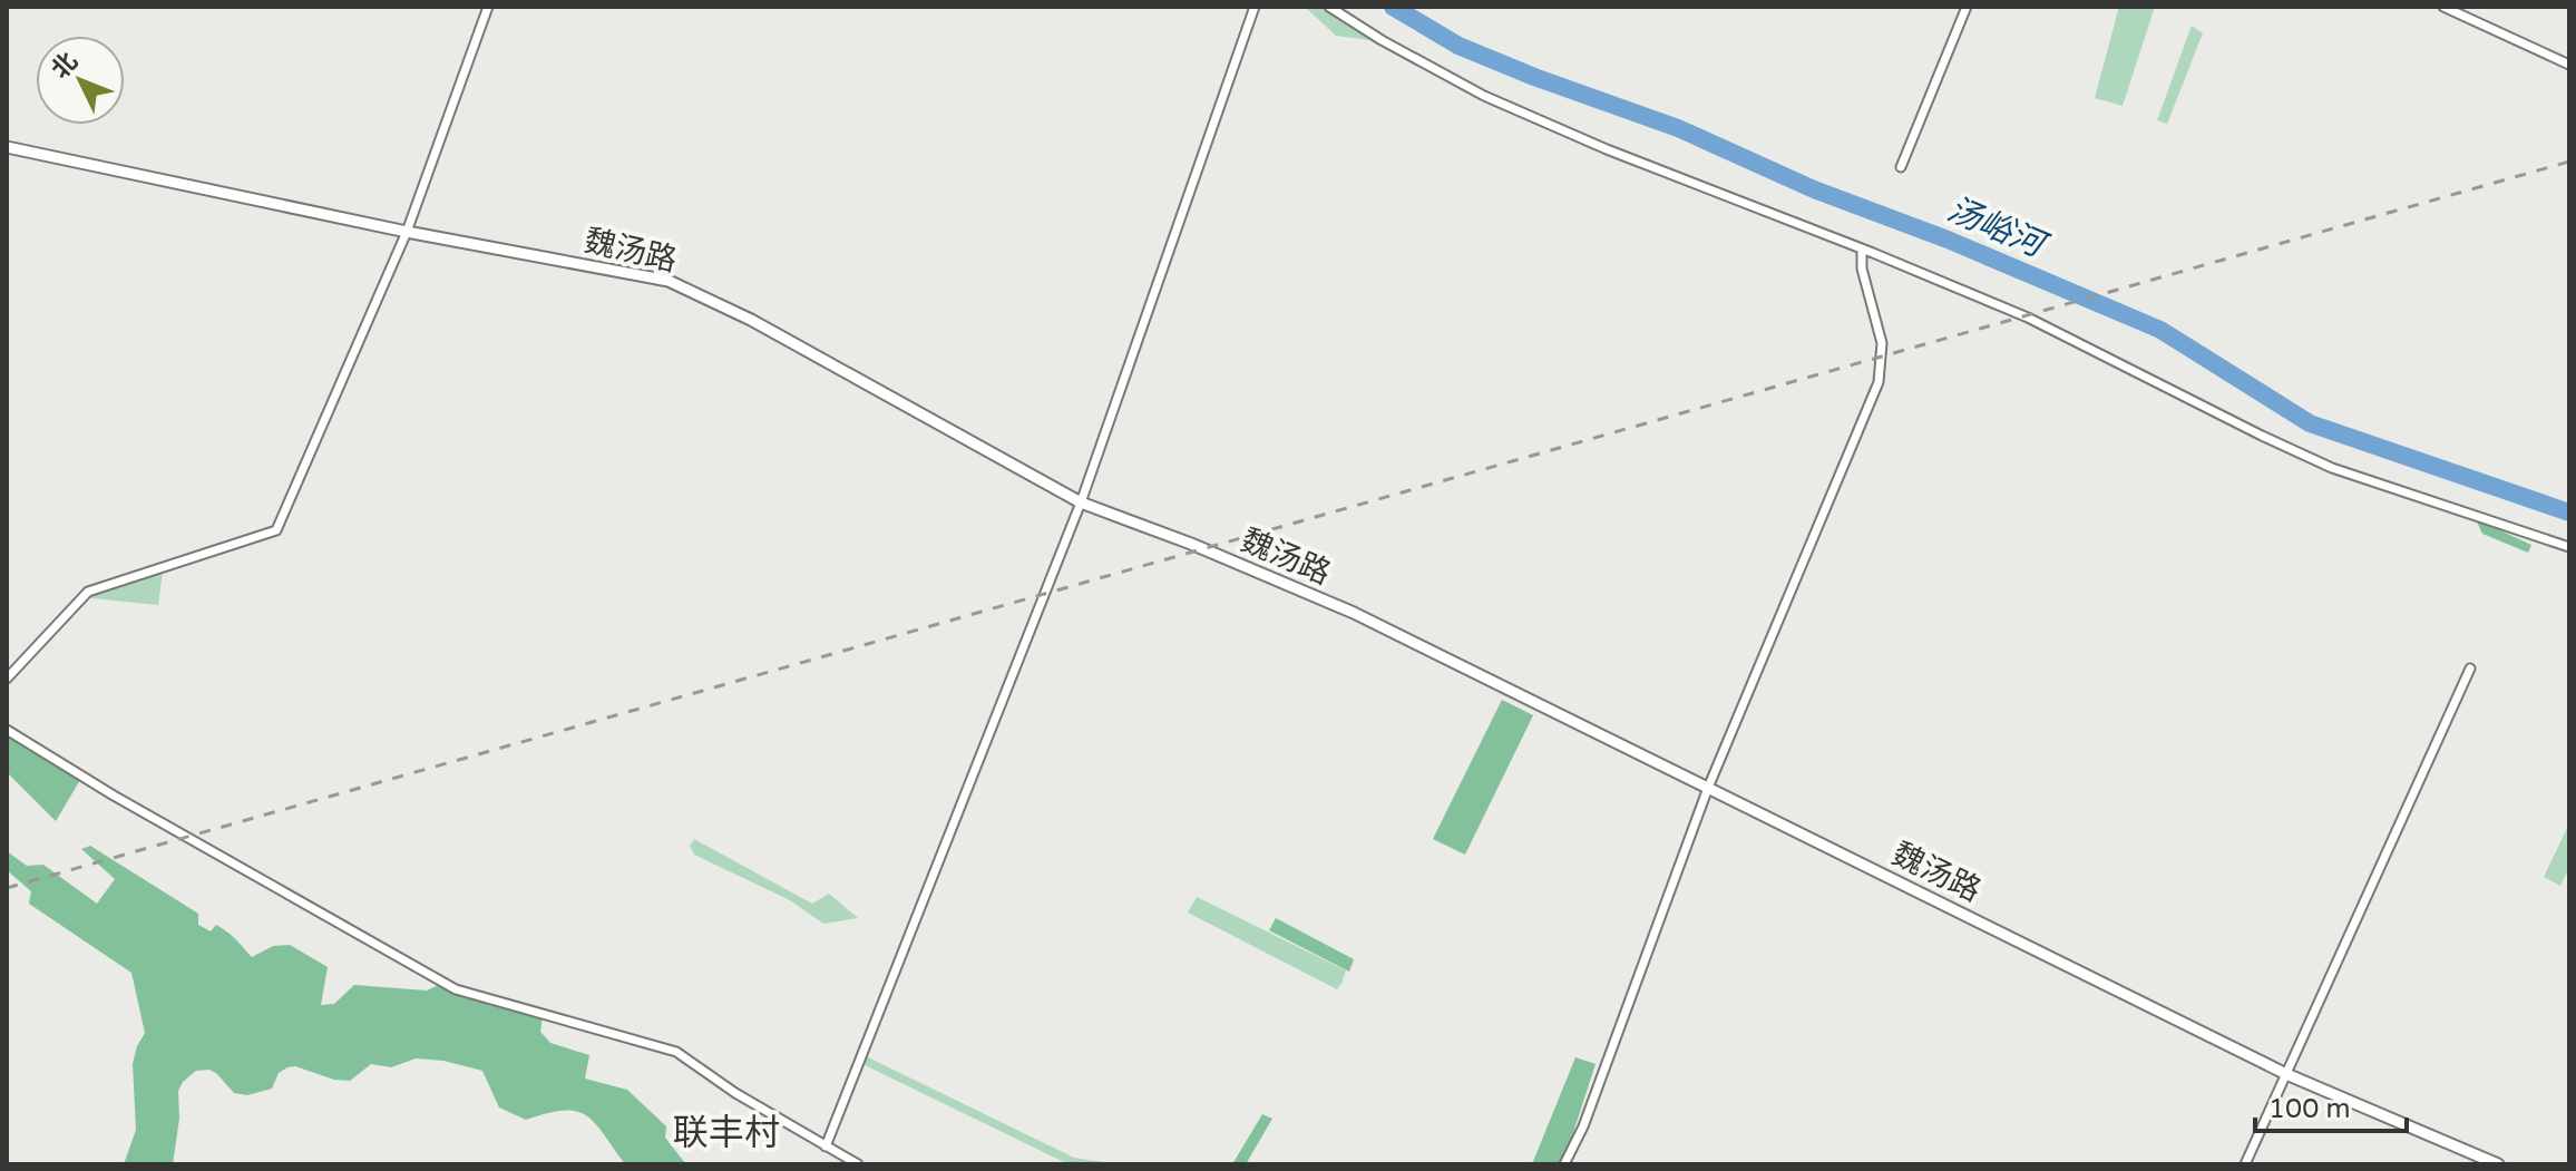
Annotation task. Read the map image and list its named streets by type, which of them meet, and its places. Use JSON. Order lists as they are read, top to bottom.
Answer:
{
  "streets": {
    "street": ["魏汤路"]
  },
  "districts": ["联丰村"],
  "water": ["汤峪河"],
  "scale_bar": "100 m",
  "north": "top left"
}
